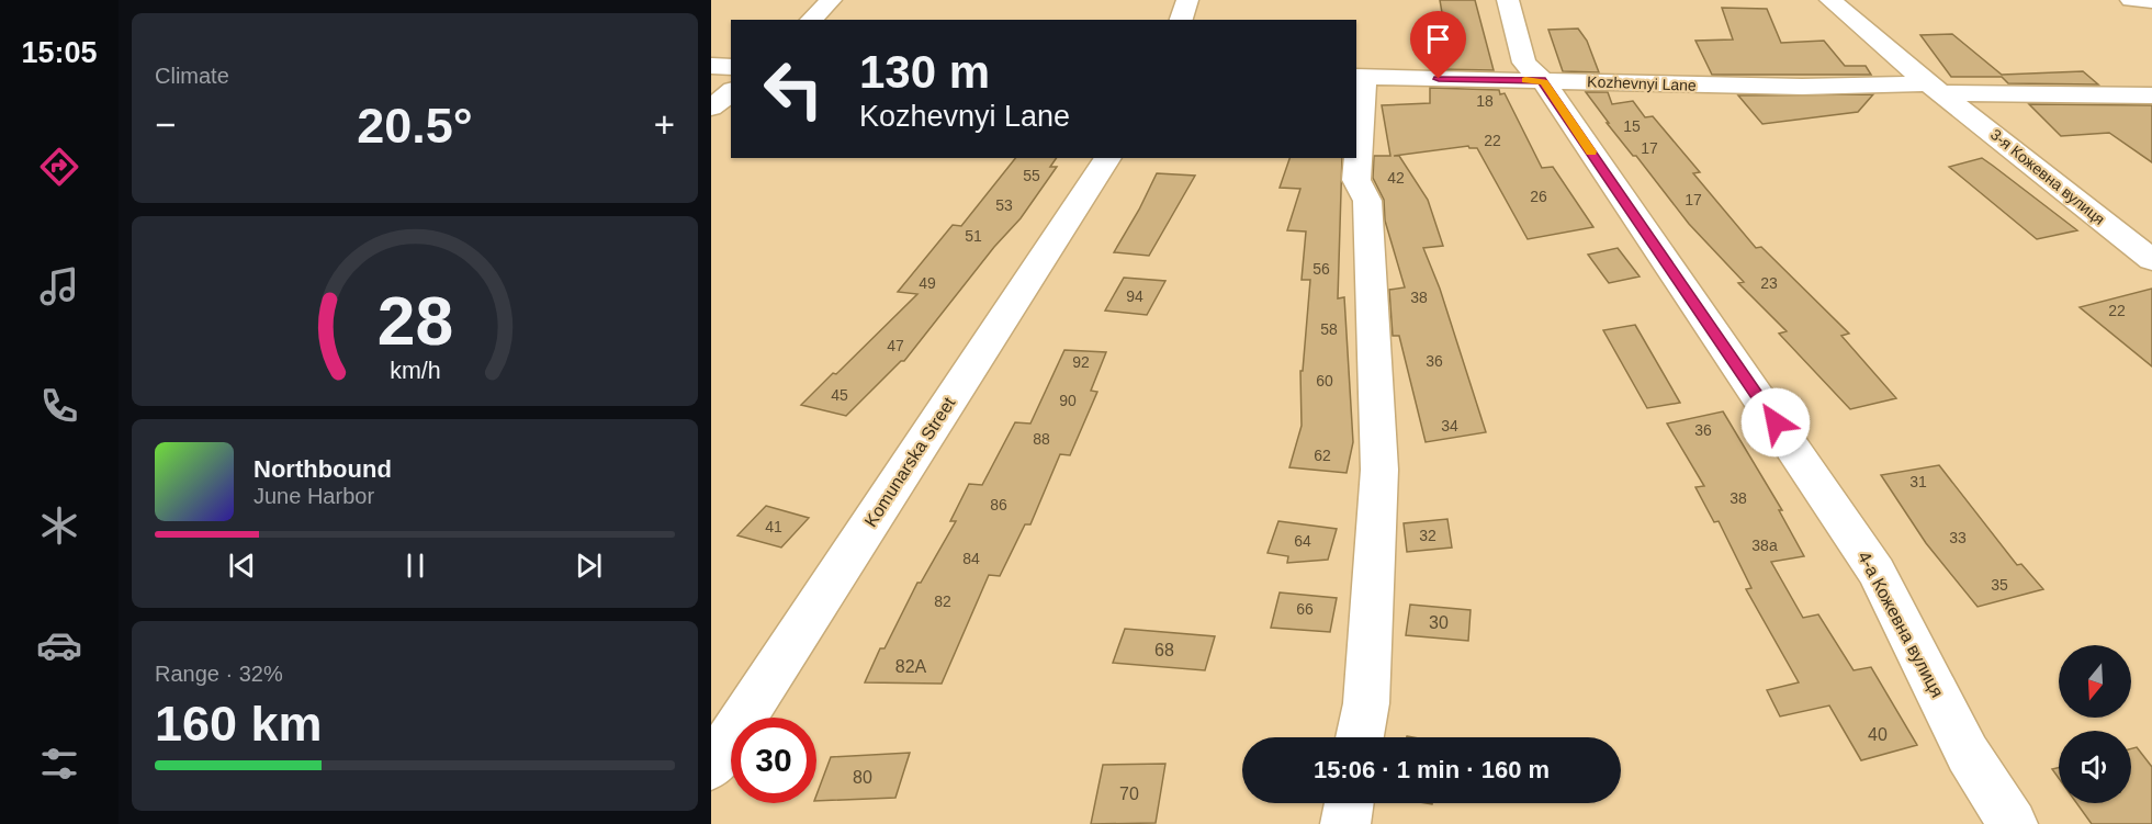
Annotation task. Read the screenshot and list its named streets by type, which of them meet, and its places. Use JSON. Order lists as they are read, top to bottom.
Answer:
{
  "streets": {
    "street": [
      "Kozhevnyi Lane",
      "3-я Кожевна вулиця",
      "Komunarska Street",
      "4-а Кожевна вулиця"
    ]
  },
  "crossings": [
    ["Kozhevnyi Lane", "3-я Кожевна вулиця"],
    ["Kozhevnyi Lane", "4-а Кожевна вулиця"]
  ],
  "house_numbers": [
    "18",
    "15",
    "22",
    "17",
    "55",
    "42",
    "26",
    "17",
    "53",
    "51",
    "56",
    "49",
    "23",
    "94",
    "38",
    "22",
    "58",
    "47",
    "36",
    "92",
    "60",
    "45",
    "90",
    "34",
    "36",
    "88",
    "62",
    "31",
    "38",
    "86",
    "41",
    "32",
    "33",
    "64",
    "38а",
    "84",
    "35",
    "82",
    "66",
    "30",
    "68",
    "82А",
    "40",
    "80",
    "70"
  ],
  "north": "bottom",
  "page": {
    "tabs": "15:05",
    "tile": [
      "Climate",
      ["Range · 32%", "160 km"]
    ],
    "turn": ["130 m", "Kozhevnyi Lane"],
    "heat": ["−", "20.5°", "+"],
    "song": ["Northbound", "June Harbor"],
    "limit": "30",
    "trip": "15:06 · 1 min · 160 m",
    "gauge": ["28", "km/h"]
  }
}
